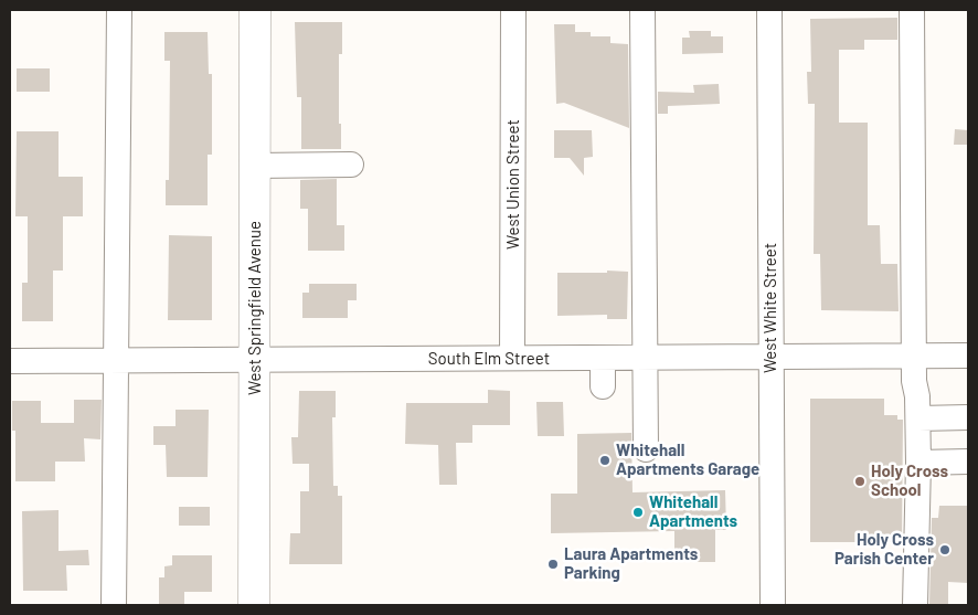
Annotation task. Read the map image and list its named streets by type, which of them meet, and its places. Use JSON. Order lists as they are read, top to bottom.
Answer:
{
  "streets": {
    "main road": ["West Springfield Avenue"],
    "street": ["West Union Street", "West White Street", "South Elm Street"]
  },
  "crossings": [
    ["West Union Street", "South Elm Street"],
    ["West Springfield Avenue", "South Elm Street"],
    ["West White Street", "South Elm Street"]
  ],
  "places": [
    "Whitehall Apartments Garage",
    "Holy Cross School",
    "Whitehall Apartments",
    "Holy Cross Parish Center",
    "Laura Apartments Parking"
  ]
}
